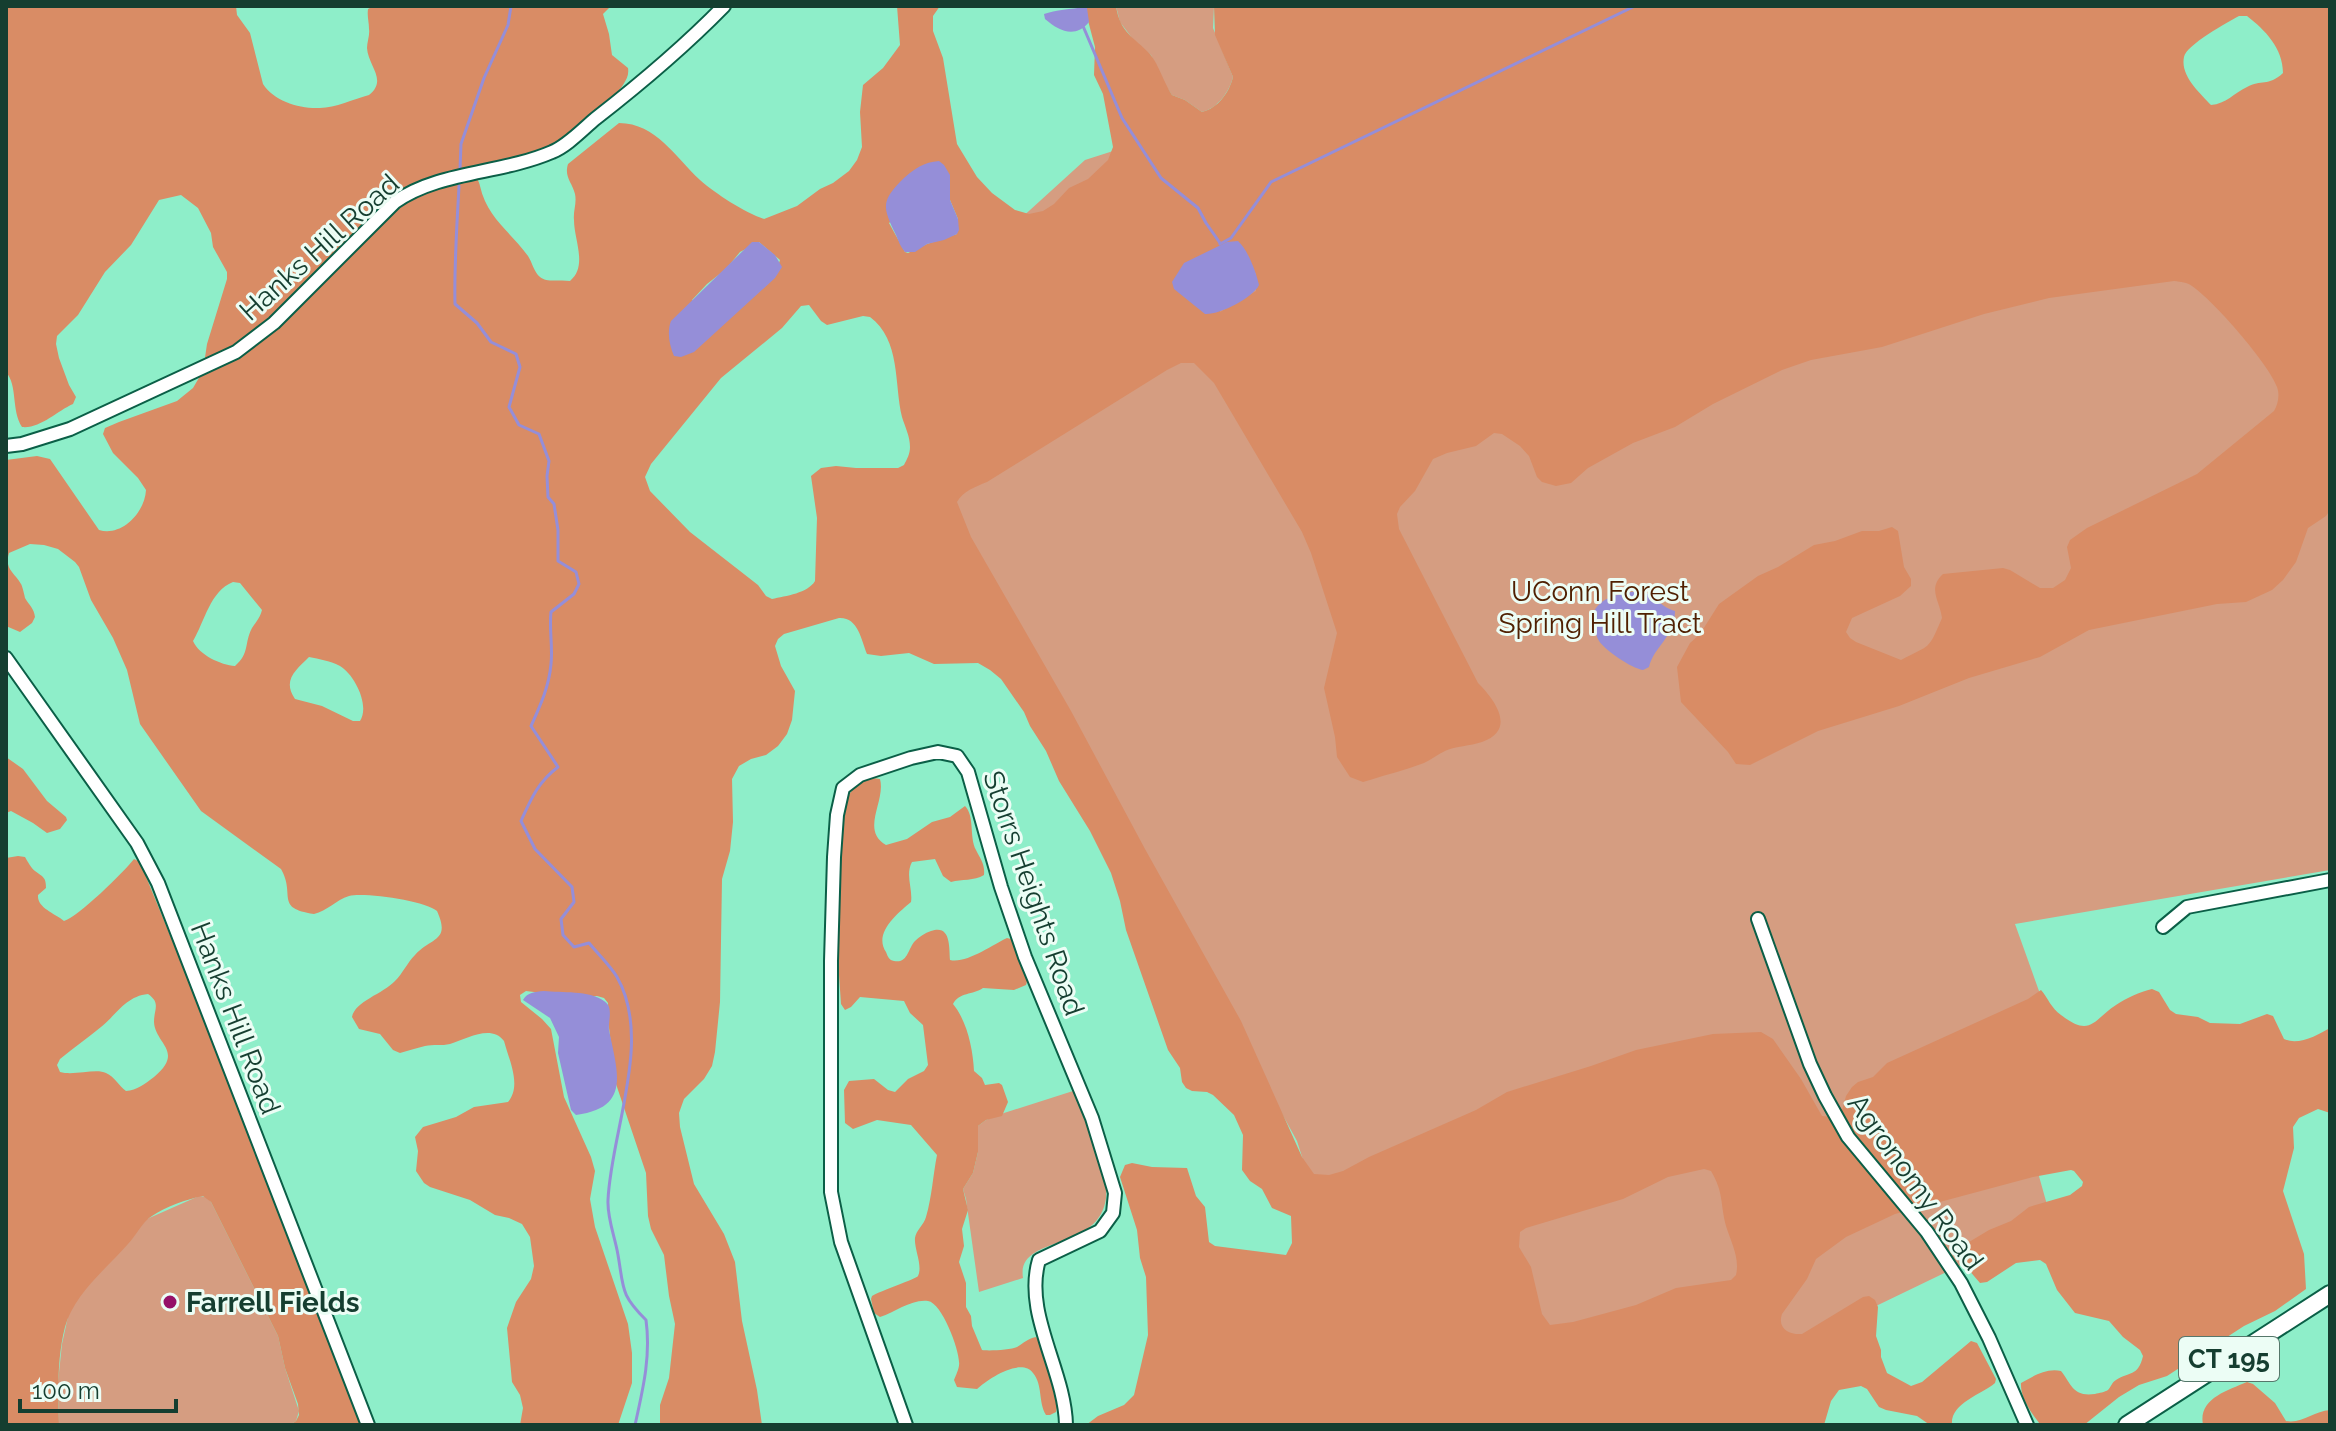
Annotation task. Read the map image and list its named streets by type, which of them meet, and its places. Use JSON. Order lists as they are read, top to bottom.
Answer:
{
  "streets": {
    "main road": ["CT 195"],
    "street": ["Hanks Hill Road", "Storrs Heights Road", "Agronomy Road"]
  },
  "parks": ["UConn Forest Spring Hill Tract"],
  "places": ["Farrell Fields"],
  "scale_bar": "100 m"
}
